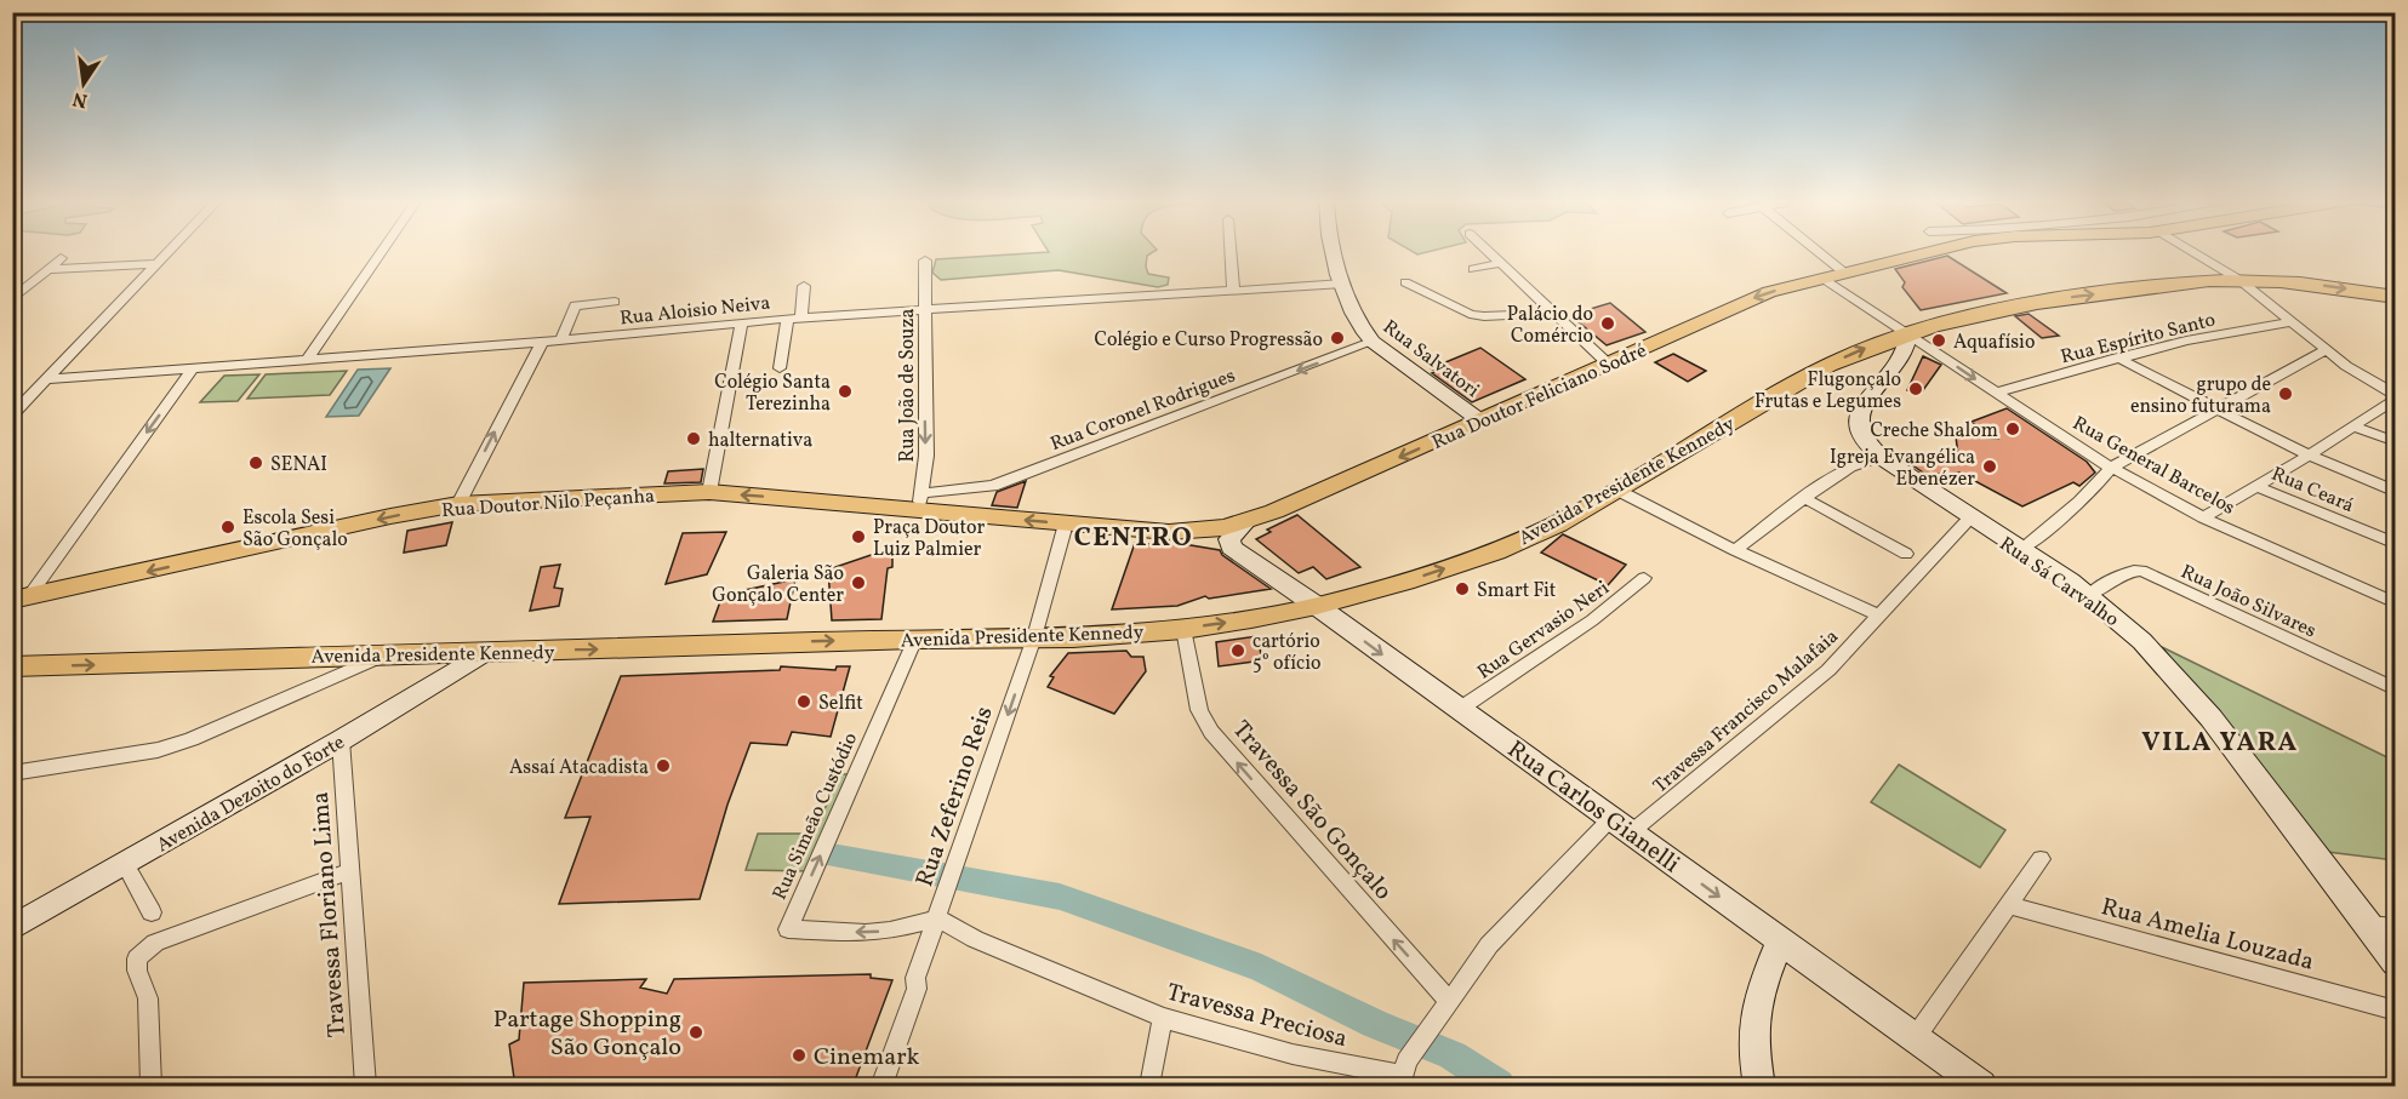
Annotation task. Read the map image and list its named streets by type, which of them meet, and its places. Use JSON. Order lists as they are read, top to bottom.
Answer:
{
  "streets": {
    "main road": [
      "Rua Salvatori",
      "Rua Doutor Feliciano Sodré",
      "Avenida Presidente Kennedy",
      "Rua Doutor Nilo Peçanha",
      "Rua Sá Carvalho",
      "Avenida Dezoito do Forte",
      "Rua Carlos Gianelli"
    ],
    "street": [
      "Rua Aloisio Neiva",
      "Rua Espírito Santo",
      "Rua João de Souza",
      "Rua Coronel Rodrigues",
      "Rua General Barcelos",
      "Rua Ceará",
      "Rua João Silvares",
      "Rua Gervasio Neri",
      "Travessa Francisco Malafaia",
      "Rua Zeferino Reis",
      "Travessa São Gonçalo",
      "Rua Simeão Custódio",
      "Travessa Floriano Lima",
      "Rua Amelia Louzada",
      "Travessa Preciosa"
    ]
  },
  "crossings": [
    ["Rua Aloisio Neiva", "Rua Salvatori"],
    ["Rua Aloisio Neiva", "Rua João de Souza"],
    ["Rua Espírito Santo", "Rua General Barcelos"],
    ["Rua Salvatori", "Rua Doutor Feliciano Sodré"],
    ["Rua Salvatori", "Rua Coronel Rodrigues"],
    ["Rua João de Souza", "Rua Doutor Feliciano Sodré"],
    ["Rua João de Souza", "Rua Coronel Rodrigues"],
    ["Rua João de Souza", "Rua Doutor Nilo Peçanha"],
    ["Rua Doutor Feliciano Sodré", "Rua Coronel Rodrigues"],
    ["Rua Doutor Feliciano Sodré", "Rua Doutor Nilo Peçanha"],
    ["Rua Doutor Feliciano Sodré", "Rua Zeferino Reis"],
    ["Rua Doutor Feliciano Sodré", "Rua Carlos Gianelli"],
    ["Rua Coronel Rodrigues", "Rua Doutor Nilo Peçanha"],
    ["Rua General Barcelos", "Avenida Presidente Kennedy"],
    ["Rua General Barcelos", "Rua Sá Carvalho"],
    ["Avenida Presidente Kennedy", "Rua Sá Carvalho"],
    ["Avenida Presidente Kennedy", "Avenida Dezoito do Forte"],
    ["Avenida Presidente Kennedy", "Rua Zeferino Reis"],
    ["Avenida Presidente Kennedy", "Rua Carlos Gianelli"],
    ["Avenida Presidente Kennedy", "Travessa São Gonçalo"],
    ["Avenida Presidente Kennedy", "Rua Simeão Custódio"],
    ["Rua Sá Carvalho", "Rua João Silvares"],
    ["Rua Sá Carvalho", "Travessa Francisco Malafaia"],
    ["Rua Gervasio Neri", "Rua Carlos Gianelli"],
    ["Travessa Francisco Malafaia", "Rua Carlos Gianelli"],
    ["Travessa Francisco Malafaia", "Travessa Preciosa"],
    ["Avenida Dezoito do Forte", "Travessa Floriano Lima"],
    ["Rua Zeferino Reis", "Rua Simeão Custódio"],
    ["Rua Zeferino Reis", "Travessa Preciosa"],
    ["Rua Carlos Gianelli", "Travessa Preciosa"],
    ["Travessa São Gonçalo", "Travessa Preciosa"],
    ["Rua Simeão Custódio", "Travessa Preciosa"]
  ],
  "one_way": [
    "Rua João de Souza",
    "Rua Doutor Feliciano Sodré",
    "Rua Coronel Rodrigues",
    "Avenida Presidente Kennedy",
    "Rua Doutor Nilo Peçanha",
    "Rua Zeferino Reis",
    "Rua Carlos Gianelli",
    "Travessa São Gonçalo"
  ],
  "districts": ["CENTRO", "VILA YARA"],
  "places": [
    "Palácio do Comércio",
    "Colégio e Curso Progressão",
    "Aquafísio",
    "Flugonçalo Frutas e Legumes",
    "Colégio Santa Terezinha",
    "grupo de ensino futurama",
    "Creche Shalom",
    "halternativa",
    "SENAI",
    "Igreja Evangélica Ebenézer",
    "Escola Sesi São Gonçalo",
    "Praça Doutor Luiz Palmier",
    "Galeria São Gonçalo Center",
    "Smart Fit",
    "cartório 5° ofício",
    "Selfit",
    "Assaí Atacadista",
    "Partage Shopping São Gonçalo",
    "Cinemark"
  ],
  "north": "bottom"
}
